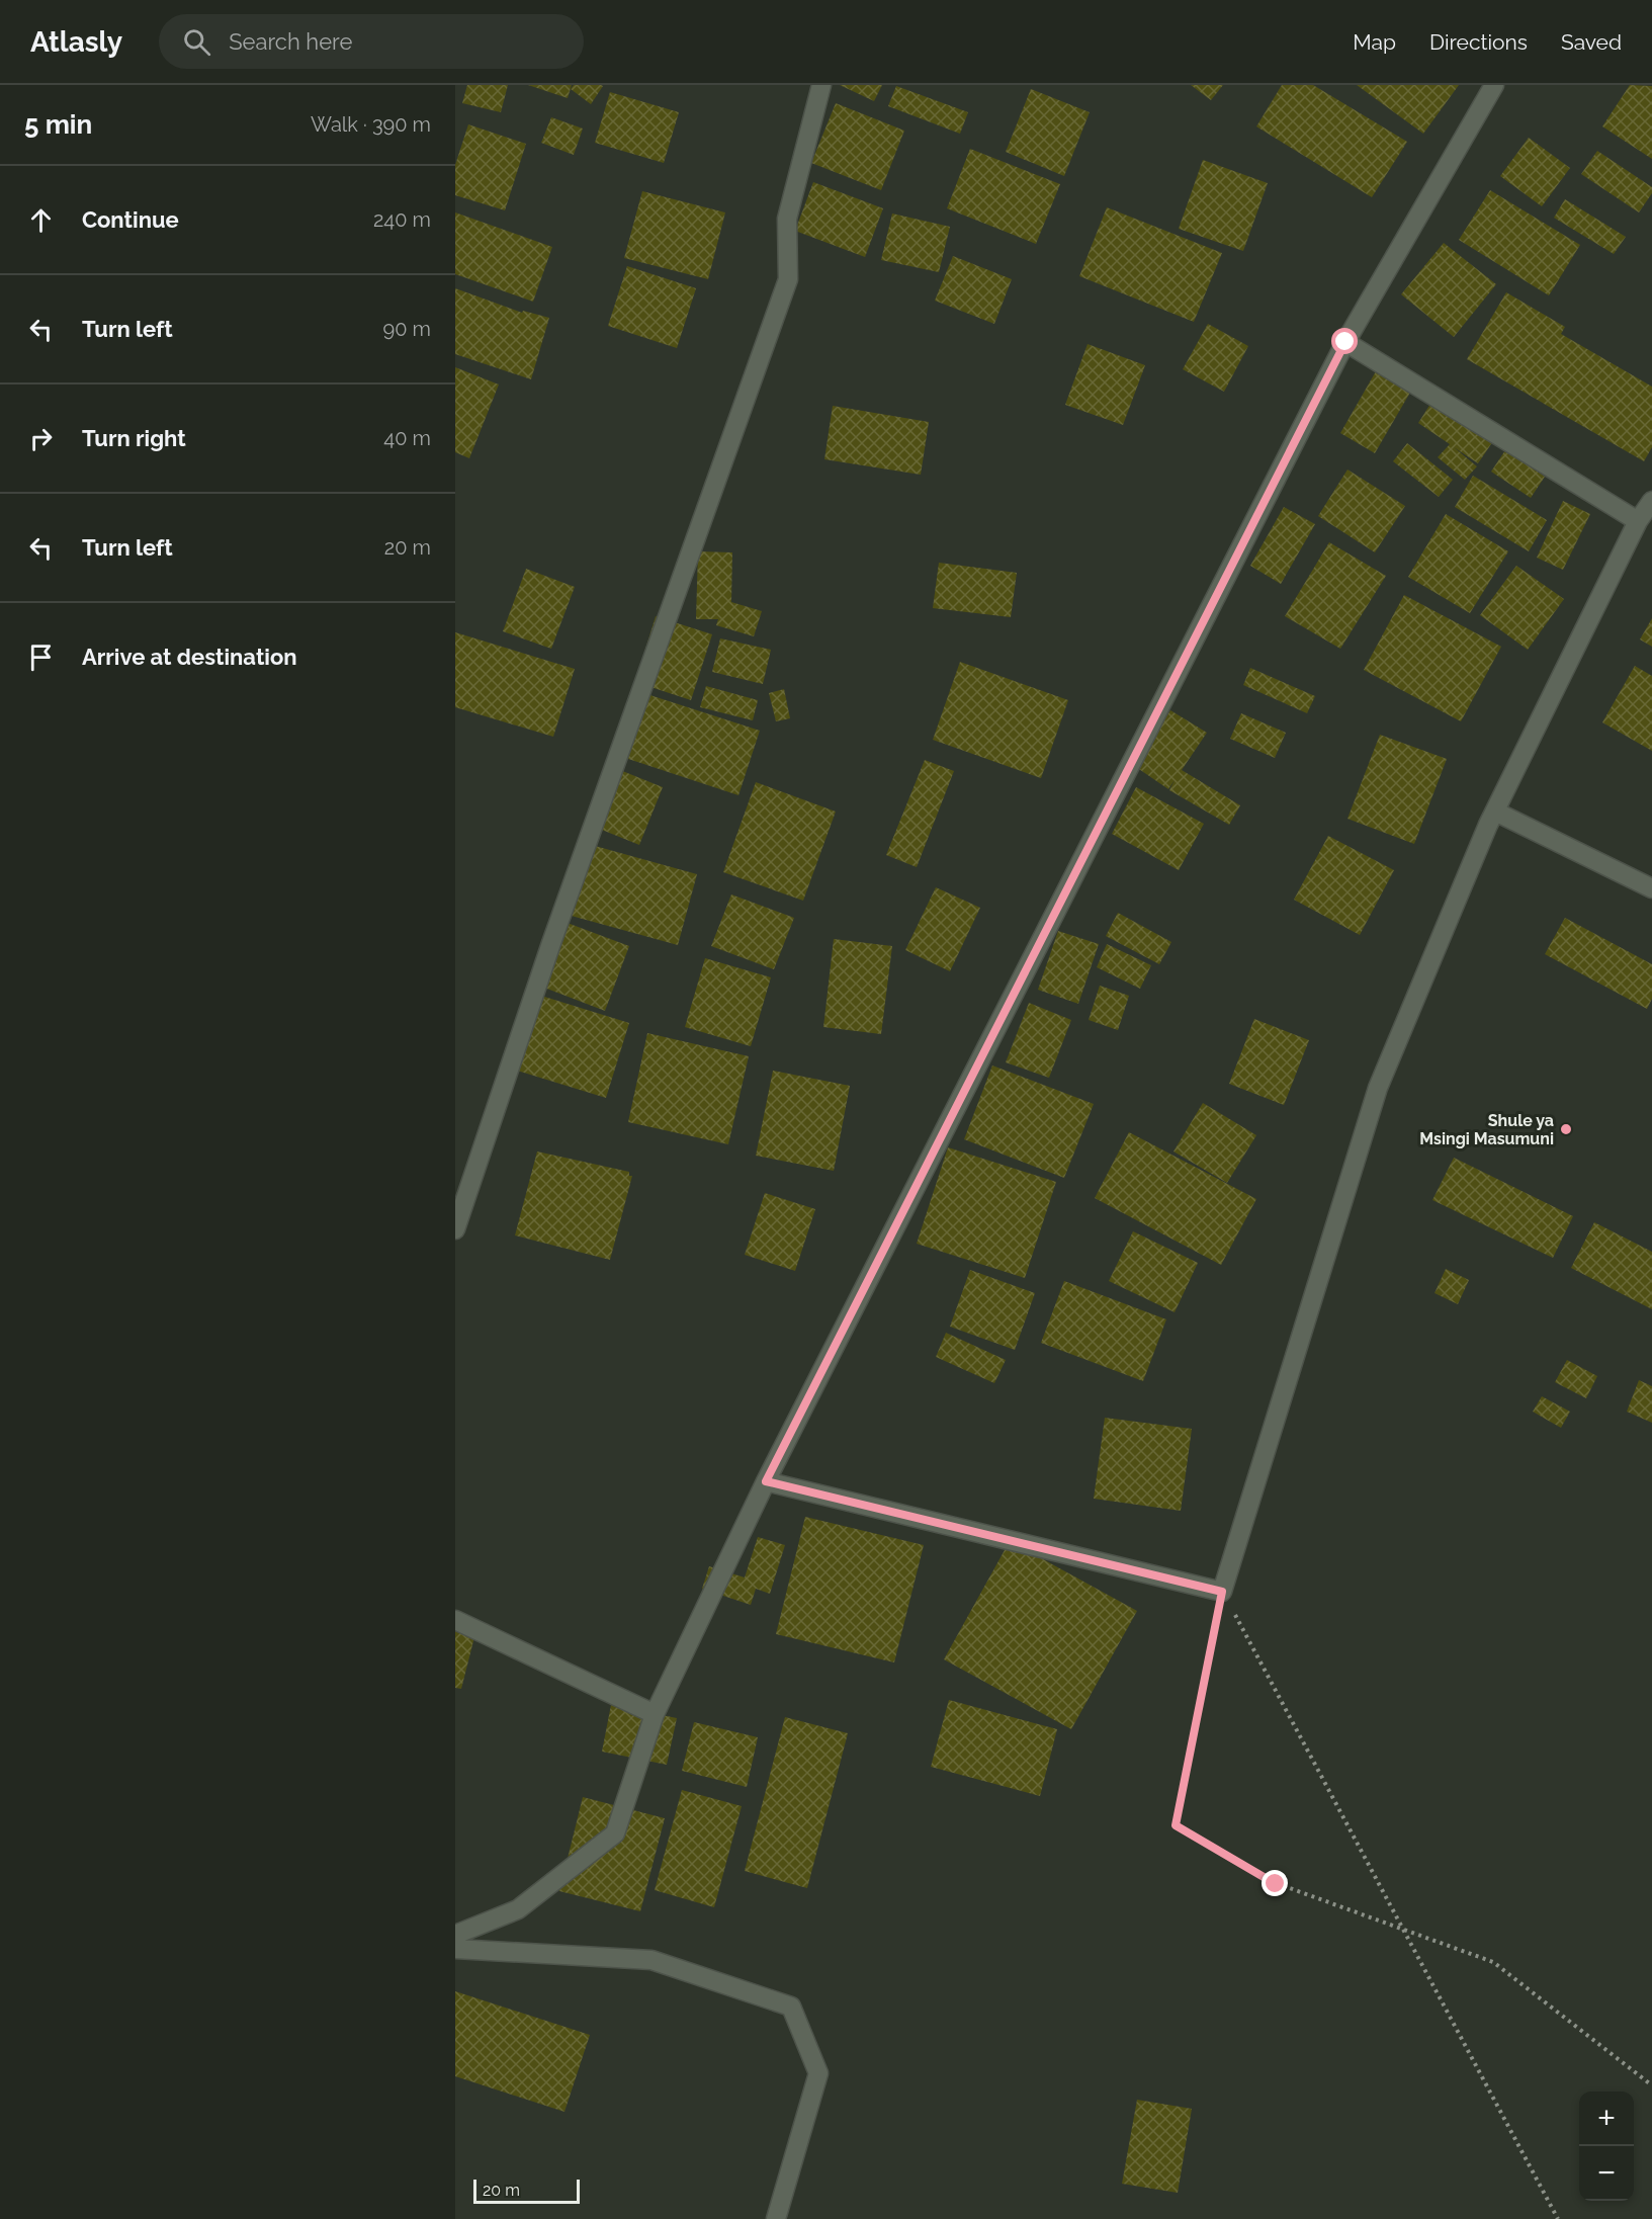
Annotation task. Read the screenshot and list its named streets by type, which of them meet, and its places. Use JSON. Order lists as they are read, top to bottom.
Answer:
{
  "places": ["Shule ya Msingi Masumuni"],
  "scale_bar": "20 m",
  "page": {
    "header": "Atlasly",
    "search": "Search here",
    "nav": ["Map", "Directions", "Saved"],
    "heading": ["5 min", "Walk · 390 m"],
    "list": [
      ["Continue", "240 m"],
      ["Turn left", "90 m"],
      ["Turn right", "40 m"],
      ["Turn left", "20 m"],
      "Arrive at destination"
    ],
    "map_buttons": ["+", "−"],
    "scale": "20 m"
  }
}
